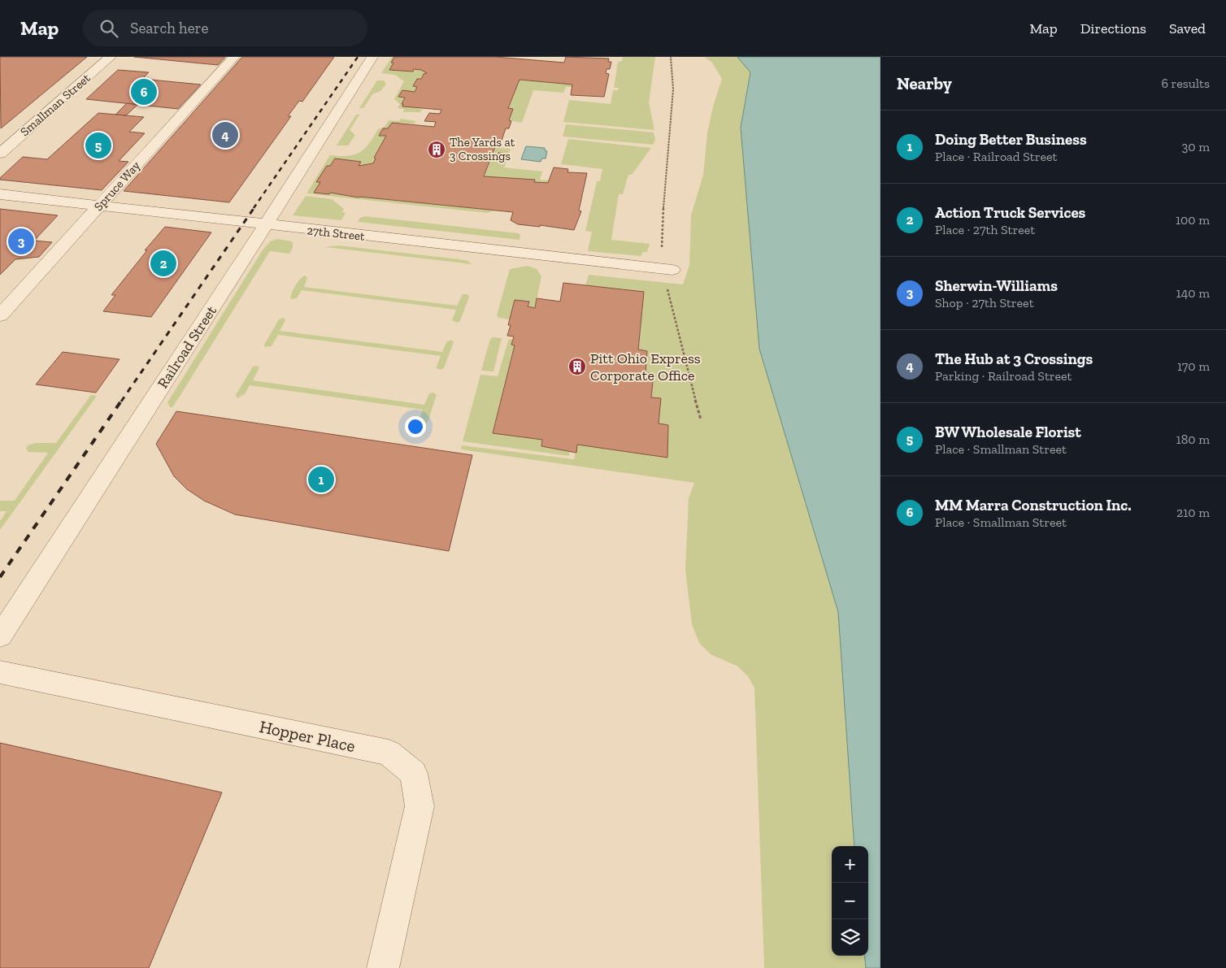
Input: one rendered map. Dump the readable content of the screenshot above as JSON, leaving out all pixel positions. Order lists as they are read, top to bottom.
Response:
{
  "streets": {
    "street": [
      "Smallman Street",
      "Spruce Way",
      "27th Street",
      "Railroad Street",
      "Hopper Place"
    ]
  },
  "crossings": [
    ["Spruce Way", "27th Street"],
    ["27th Street", "Railroad Street"]
  ],
  "places": {
    "building": ["The Yards at 3 Crossings", "Pitt Ohio Express Corporate Office"]
  },
  "page": {
    "header": "Map",
    "search": "Search here",
    "nav": ["Map", "Directions", "Saved"],
    "heading": ["Nearby", "6 results"],
    "pins": [
      "6",
      "4",
      "5",
      "3",
      "2",
      "1"
    ],
    "list": [
      {
        "mark": "1",
        "name": "Doing Better Business",
        "note": "Place · Railroad Street",
        "value": "30 m"
      },
      {
        "mark": "2",
        "name": "Action Truck Services",
        "note": "Place · 27th Street",
        "value": "100 m"
      },
      {
        "mark": "3",
        "name": "Sherwin-Williams",
        "note": "Shop · 27th Street",
        "value": "140 m"
      },
      {
        "mark": "4",
        "name": "The Hub at 3 Crossings",
        "note": "Parking · Railroad Street",
        "value": "170 m"
      },
      {
        "mark": "5",
        "name": "BW Wholesale Florist",
        "note": "Place · Smallman Street",
        "value": "180 m"
      },
      {
        "mark": "6",
        "name": "MM Marra Construction Inc.",
        "note": "Place · Smallman Street",
        "value": "210 m"
      }
    ],
    "map_buttons": ["+", "−"]
  }
}
